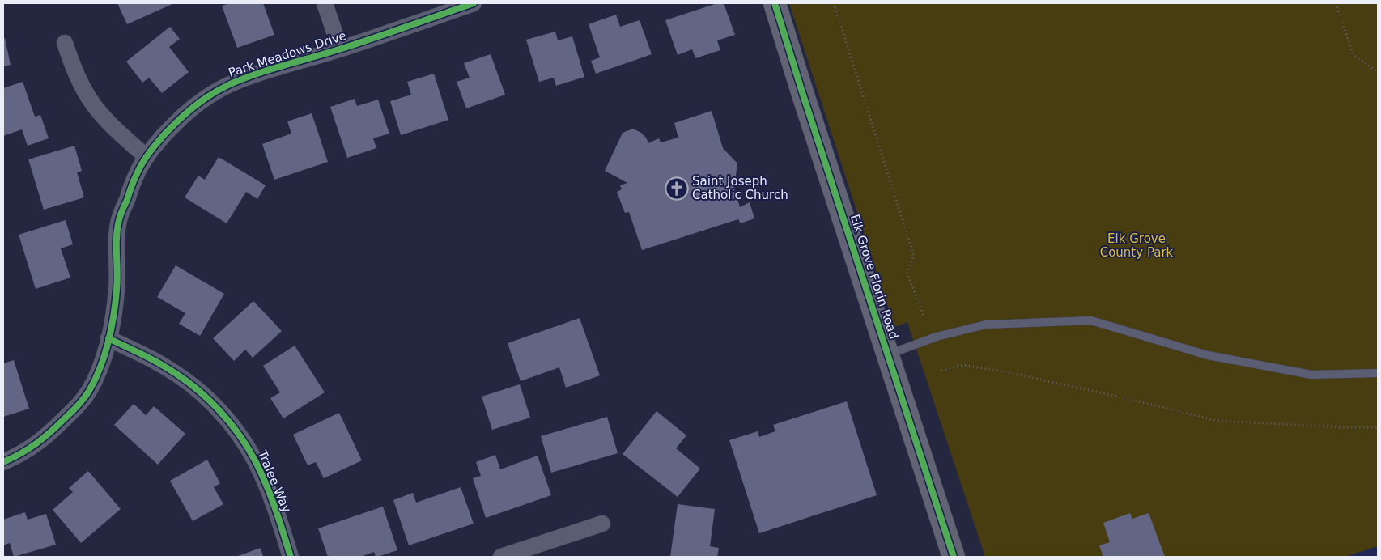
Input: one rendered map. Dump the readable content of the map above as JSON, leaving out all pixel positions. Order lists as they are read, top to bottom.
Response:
{
  "streets": {
    "main road": ["Elk Grove Florin Road"],
    "street": ["Park Meadows Drive", "Tralee Way"]
  },
  "crossings": [
    ["Park Meadows Drive", "Tralee Way"]
  ],
  "parks": ["Elk Grove County Park"],
  "places": {
    "church": ["Saint Joseph Catholic Church"]
  }
}
